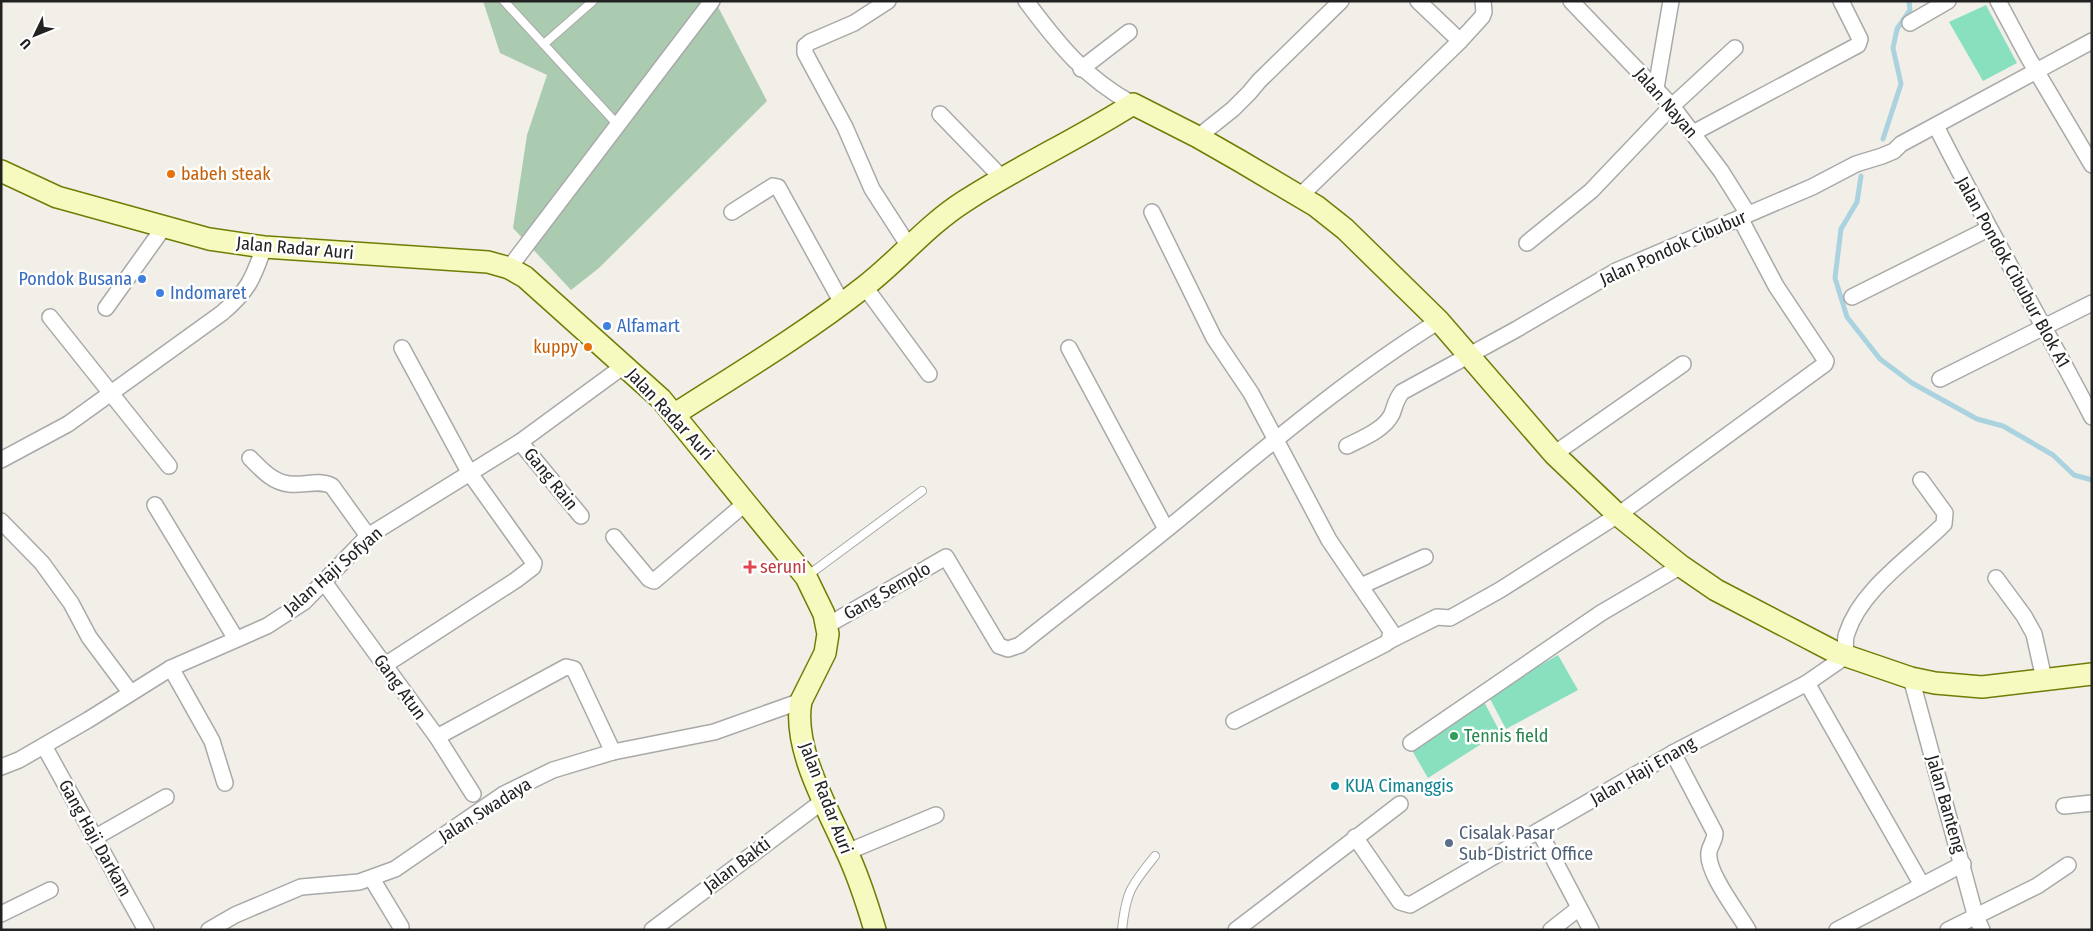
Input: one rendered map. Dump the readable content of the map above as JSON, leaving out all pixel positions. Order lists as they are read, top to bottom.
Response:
{
  "streets": {
    "street": [
      "Jalan Nayan",
      "Jalan Radar Auri",
      "Jalan Pondok Cibubur",
      "Jalan Pondok Cibubur Blok A1",
      "Gang Rain",
      "Jalan Haji Sofyan",
      "Gang Semplo",
      "Gang Atun",
      "Jalan Haji Enang",
      "Jalan Banteng",
      "Jalan Swadaya",
      "Gang Haji Darkam",
      "Jalan Bakti"
    ]
  },
  "crossings": [
    ["Jalan Nayan", "Jalan Pondok Cibubur"],
    ["Jalan Radar Auri", "Jalan Haji Sofyan"],
    ["Jalan Radar Auri", "Gang Semplo"],
    ["Jalan Radar Auri", "Jalan Swadaya"],
    ["Jalan Radar Auri", "Jalan Bakti"],
    ["Jalan Pondok Cibubur", "Jalan Pondok Cibubur Blok A1"],
    ["Gang Rain", "Jalan Haji Sofyan"],
    ["Jalan Haji Sofyan", "Gang Atun"],
    ["Jalan Haji Sofyan", "Gang Haji Darkam"]
  ],
  "places": {
    "other": [
      "babeh steak",
      "Pondok Busana",
      "Indomaret",
      "Alfamart",
      "kuppy",
      "Tennis field",
      "KUA Cimanggis",
      "Cisalak Pasar Sub-District Office"
    ],
    "health": ["seruni"]
  },
  "north": "bottom left"
}
